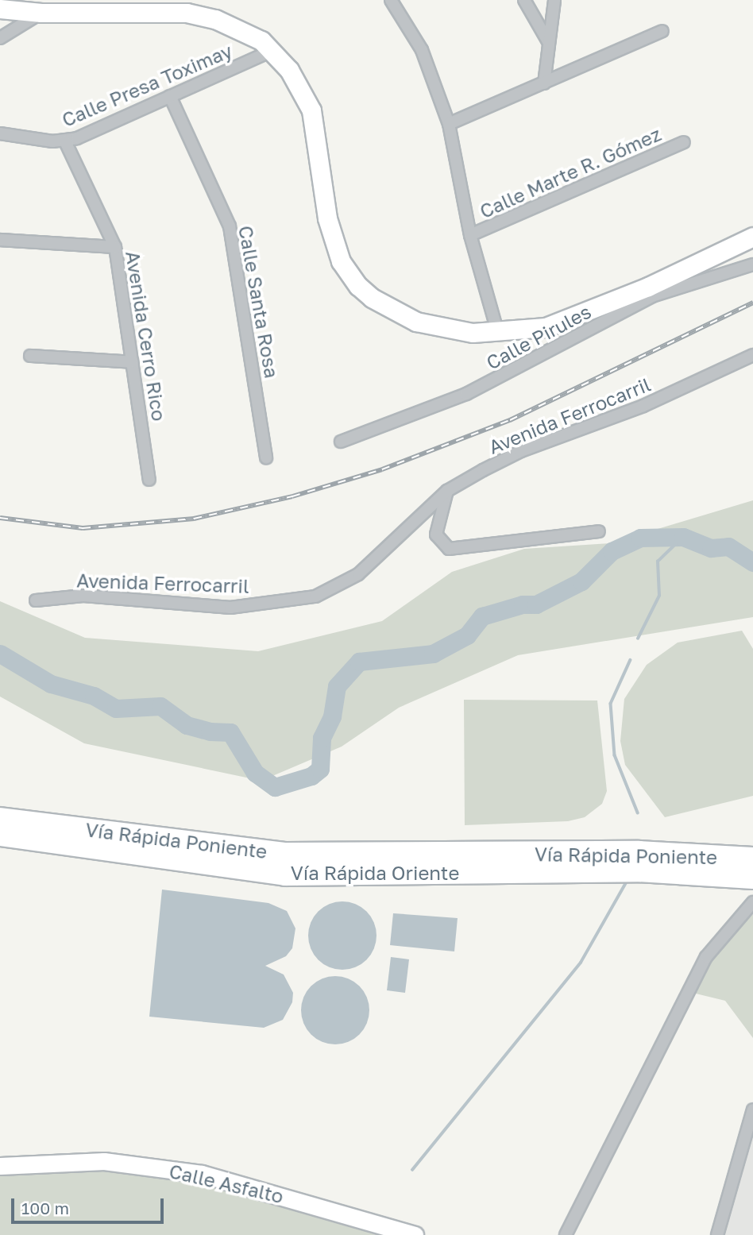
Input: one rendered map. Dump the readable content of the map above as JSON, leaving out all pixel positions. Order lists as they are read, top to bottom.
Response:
{
  "streets": {
    "highway": ["Vía Rápida Poniente", "Vía Rápida Oriente"],
    "street": [
      "Calle Presa Toximay",
      "Calle Marte R. Gómez",
      "Calle Santa Rosa",
      "Avenida Cerro Rico",
      "Calle Pirules",
      "Avenida Ferrocarril",
      "Calle Asfalto"
    ]
  },
  "crossings": [
    ["Calle Presa Toximay", "Calle Santa Rosa"],
    ["Calle Presa Toximay", "Avenida Cerro Rico"]
  ],
  "scale_bar": "100 m"
}
